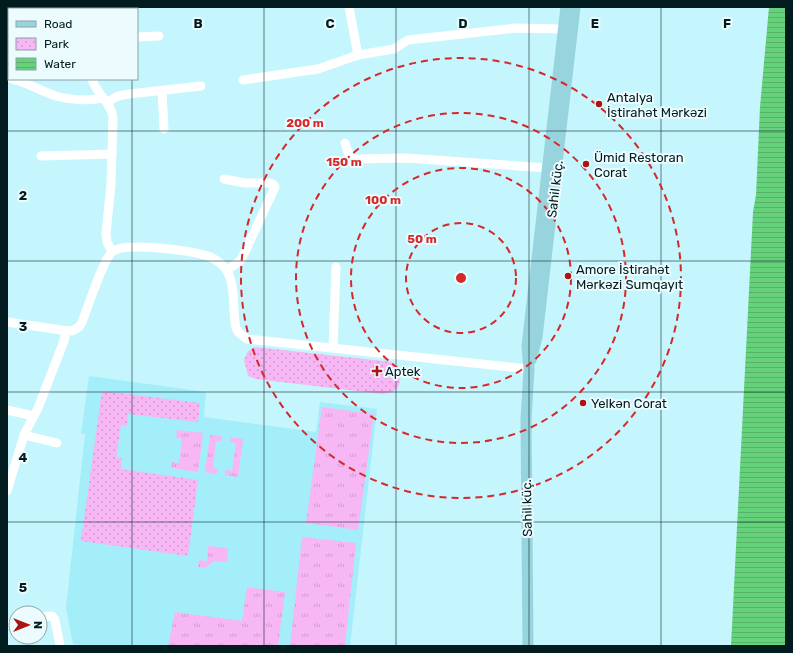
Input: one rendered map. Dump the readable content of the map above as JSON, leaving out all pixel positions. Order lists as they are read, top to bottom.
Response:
{
  "streets": {
    "main road": ["Sahil küç."]
  },
  "places": {
    "other": [
      "Antalya İstirahət Mərkəzi",
      "Ümid Restoran Corat",
      "Amore İstirahət Mərkəzi Sumqayıt",
      "Yelkən Corat"
    ],
    "health": ["Aptek"]
  },
  "legend": ["Road", "Park", "Water"],
  "north": "right",
  "grid": {
    "columns": [
      "B",
      "C",
      "D",
      "E",
      "F"
    ],
    "rows": [
      "2",
      "3",
      "4",
      "5"
    ]
  },
  "rings": [
    "200 m",
    "150 m",
    "100 m",
    "50 m"
  ]
}
